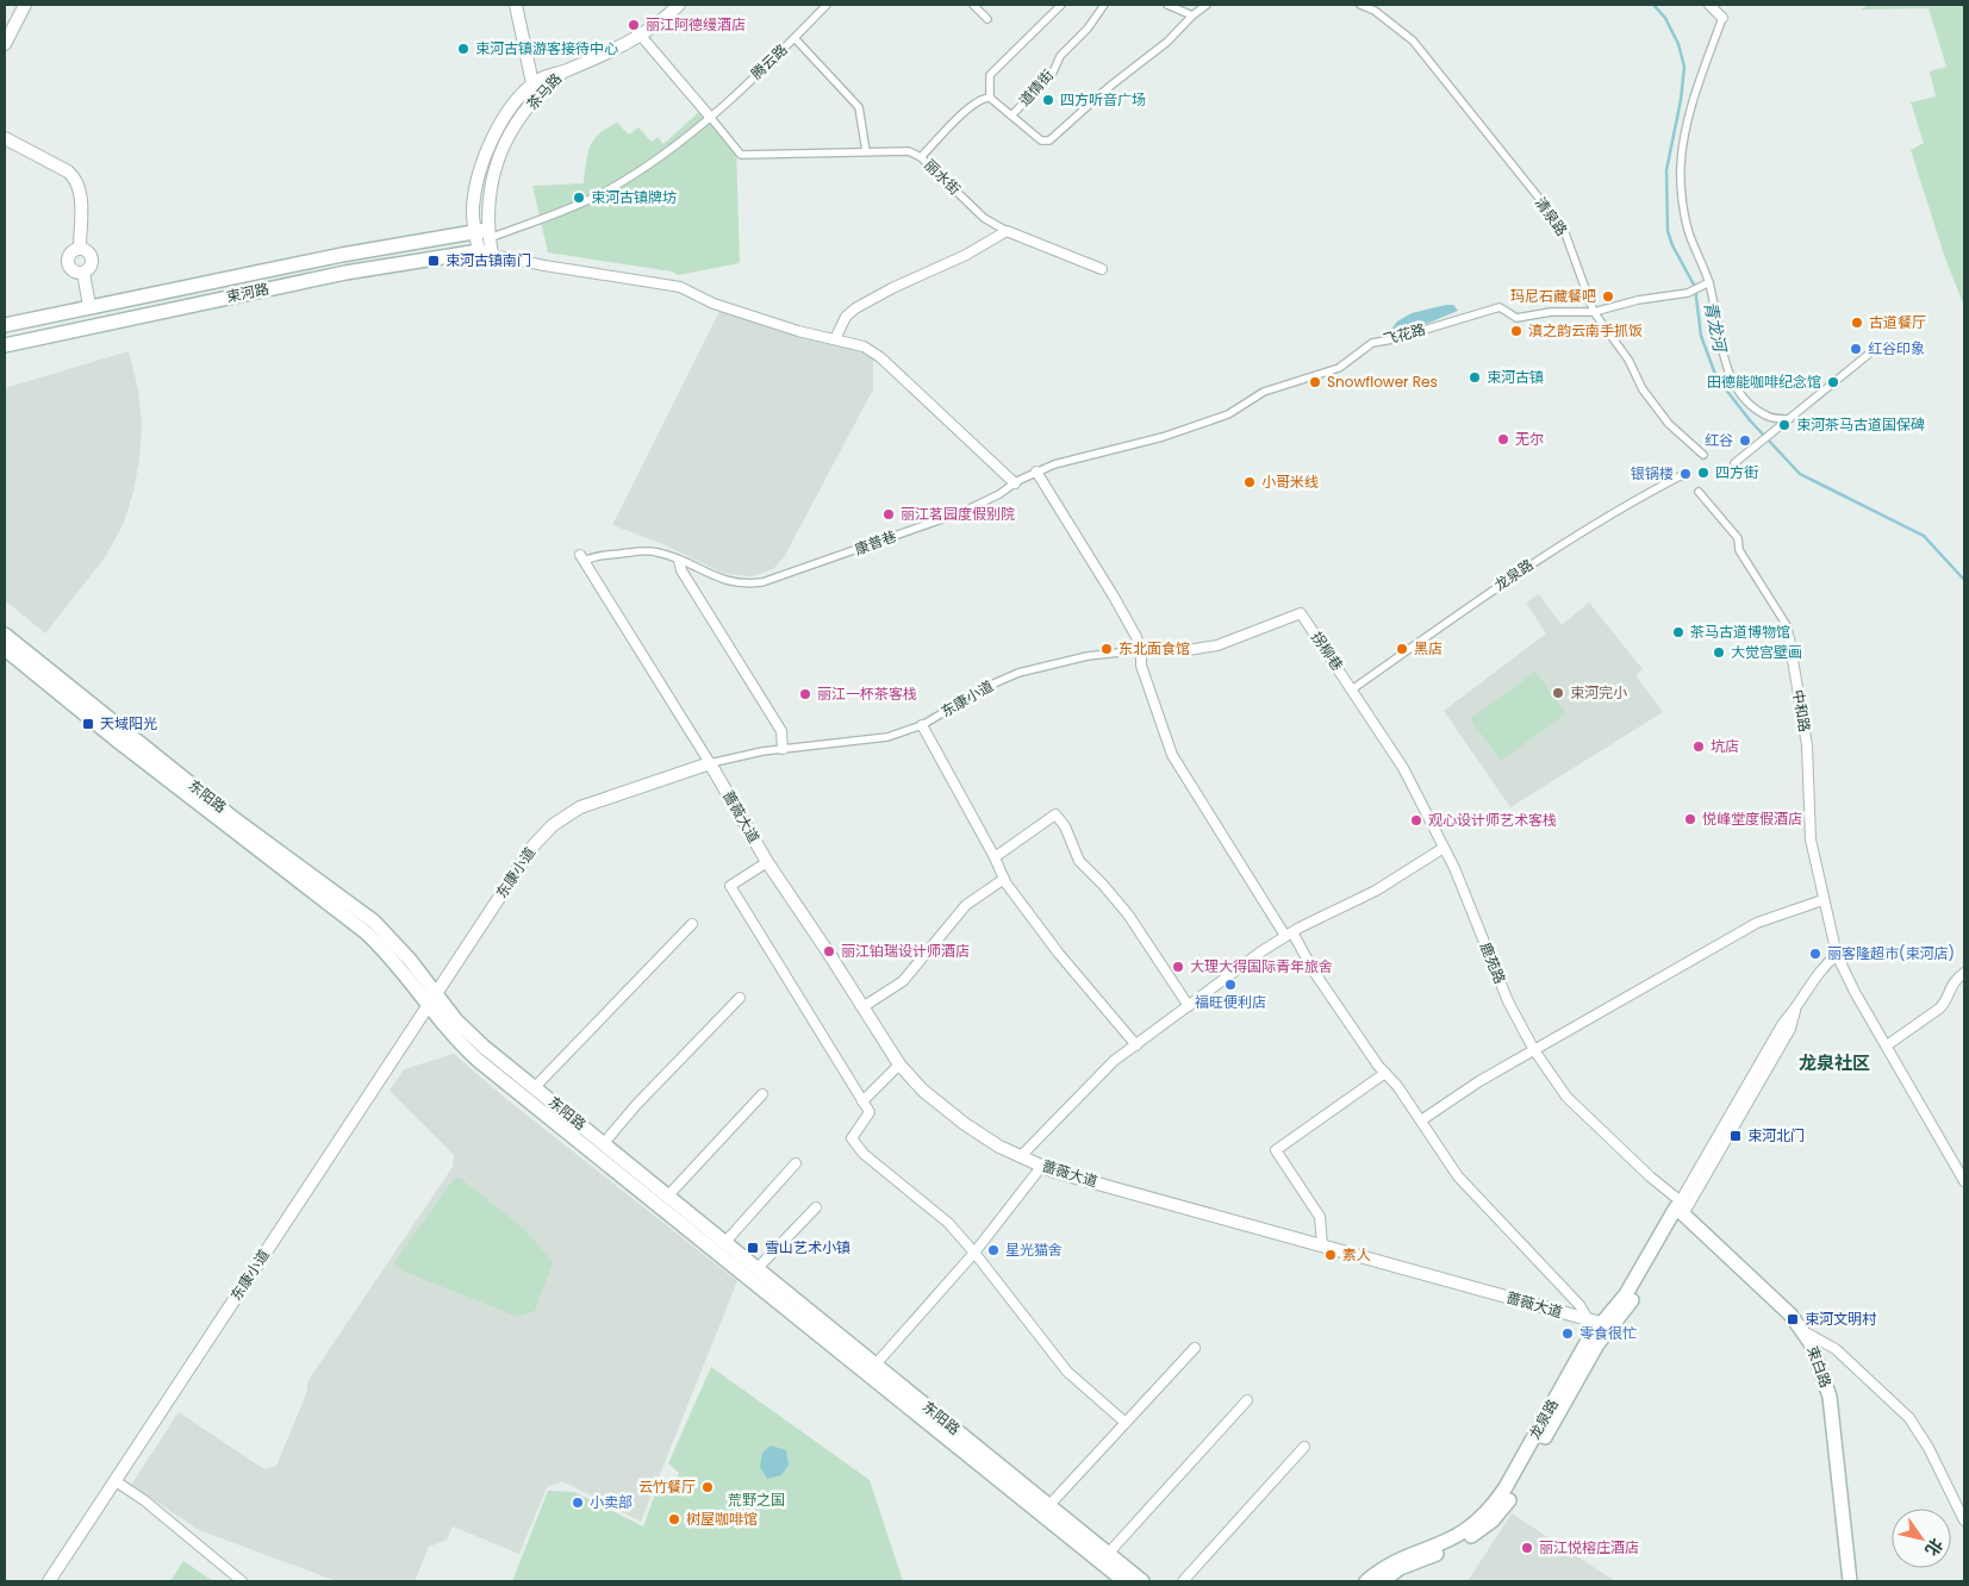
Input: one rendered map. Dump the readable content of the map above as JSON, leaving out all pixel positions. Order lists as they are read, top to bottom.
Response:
{
  "streets": {
    "main road": [
      "束河路",
      "龙泉路",
      "东阳路",
      "束白路"
    ],
    "street": [
      "腾云路",
      "道情街",
      "茶马路",
      "丽水街",
      "清泉路",
      "飞花路",
      "康普巷",
      "拐柳巷",
      "东康小道",
      "中和路",
      "蔷薇大道",
      "鹿苑路"
    ]
  },
  "crossings": [
    ["腾云路", "茶马路"],
    ["腾云路", "丽水街"],
    ["腾云路", "束河路"],
    ["茶马路", "束河路"],
    ["清泉路", "飞花路"],
    ["飞花路", "康普巷"],
    ["龙泉路", "拐柳巷"],
    ["龙泉路", "蔷薇大道"],
    ["龙泉路", "鹿苑路"],
    ["龙泉路", "束白路"],
    ["拐柳巷", "东康小道"],
    ["拐柳巷", "鹿苑路"],
    ["东康小道", "东阳路"],
    ["东康小道", "蔷薇大道"],
    ["鹿苑路", "束白路"]
  ],
  "districts": ["龙泉社区"],
  "water": ["青龙河"],
  "parks": ["荒野之国"],
  "places": {
    "other": [
      "丽江阿德缦酒店",
      "束河古镇游客接待中心",
      "四方听音广场",
      "束河古镇牌坊",
      "玛尼石藏餐吧",
      "古道餐厅",
      "滇之韵云南手抓饭",
      "红谷印象",
      "束河古镇",
      "Snowflower Res",
      "田德能咖啡纪念馆",
      "束河茶马古道国保碑",
      "无尔",
      "红谷",
      "四方街",
      "银锅楼",
      "小哥米线",
      "丽江茗园度假别院",
      "茶马古道博物馆",
      "东北面食馆",
      "黑店",
      "大觉宫壁画",
      "束河完小",
      "丽江一杯茶客栈",
      "坑店",
      "悦峰堂度假酒店",
      "观心设计师艺术客栈",
      "丽江铂瑞设计师酒店",
      "丽客隆超市(束河店)",
      "大理大得国际青年旅舍",
      "福旺便利店",
      "星光猫舍",
      "素人",
      "零食很忙",
      "云竹餐厅",
      "小卖部",
      "树屋咖啡馆",
      "丽江悦榕庄酒店"
    ],
    "transit": [
      "束河古镇南门",
      "天域阳光",
      "束河北门",
      "雪山艺术小镇",
      "束河文明村"
    ]
  },
  "north": "bottom right"
}
